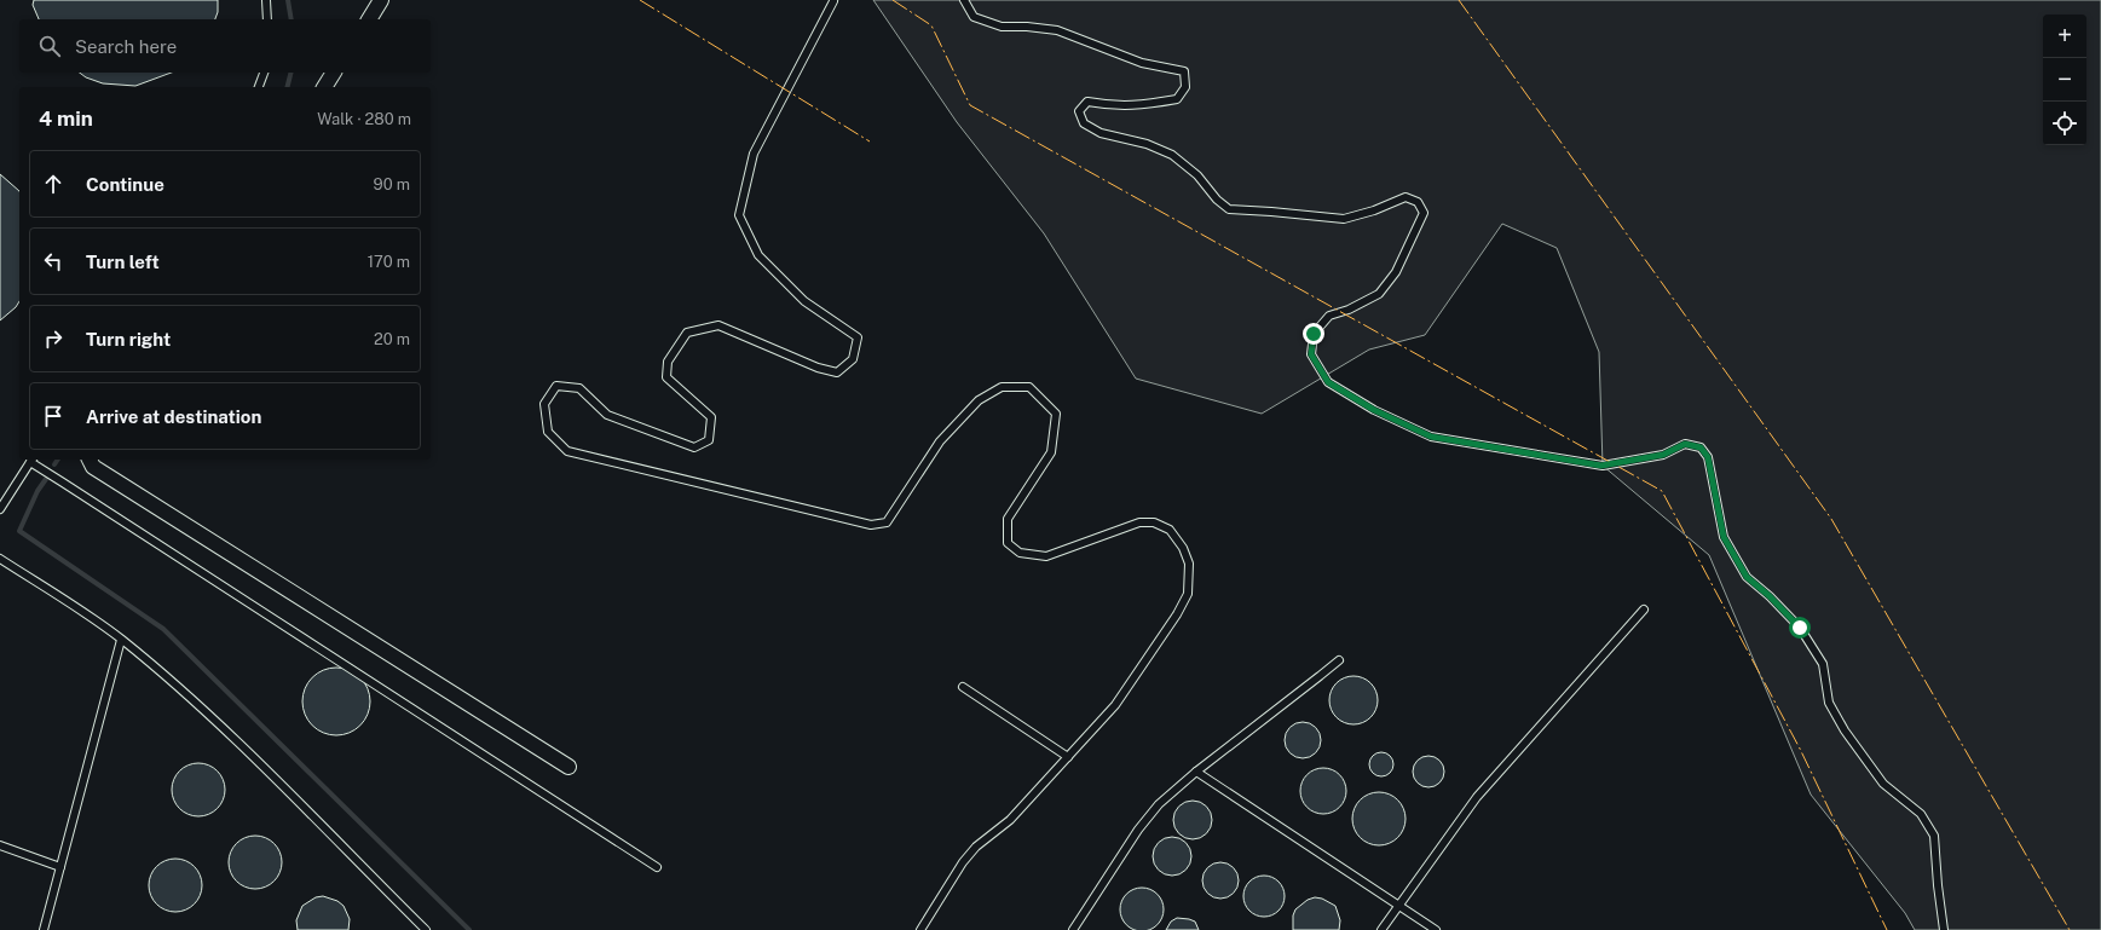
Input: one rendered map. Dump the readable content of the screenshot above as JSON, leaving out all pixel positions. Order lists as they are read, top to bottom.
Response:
{
  "page": {
    "map_buttons": ["+", "−"],
    "search": "Search here",
    "heading": ["4 min", "Walk · 280 m"],
    "list": [
      ["Continue", "90 m"],
      ["Turn left", "170 m"],
      ["Turn right", "20 m"],
      "Arrive at destination"
    ]
  }
}
